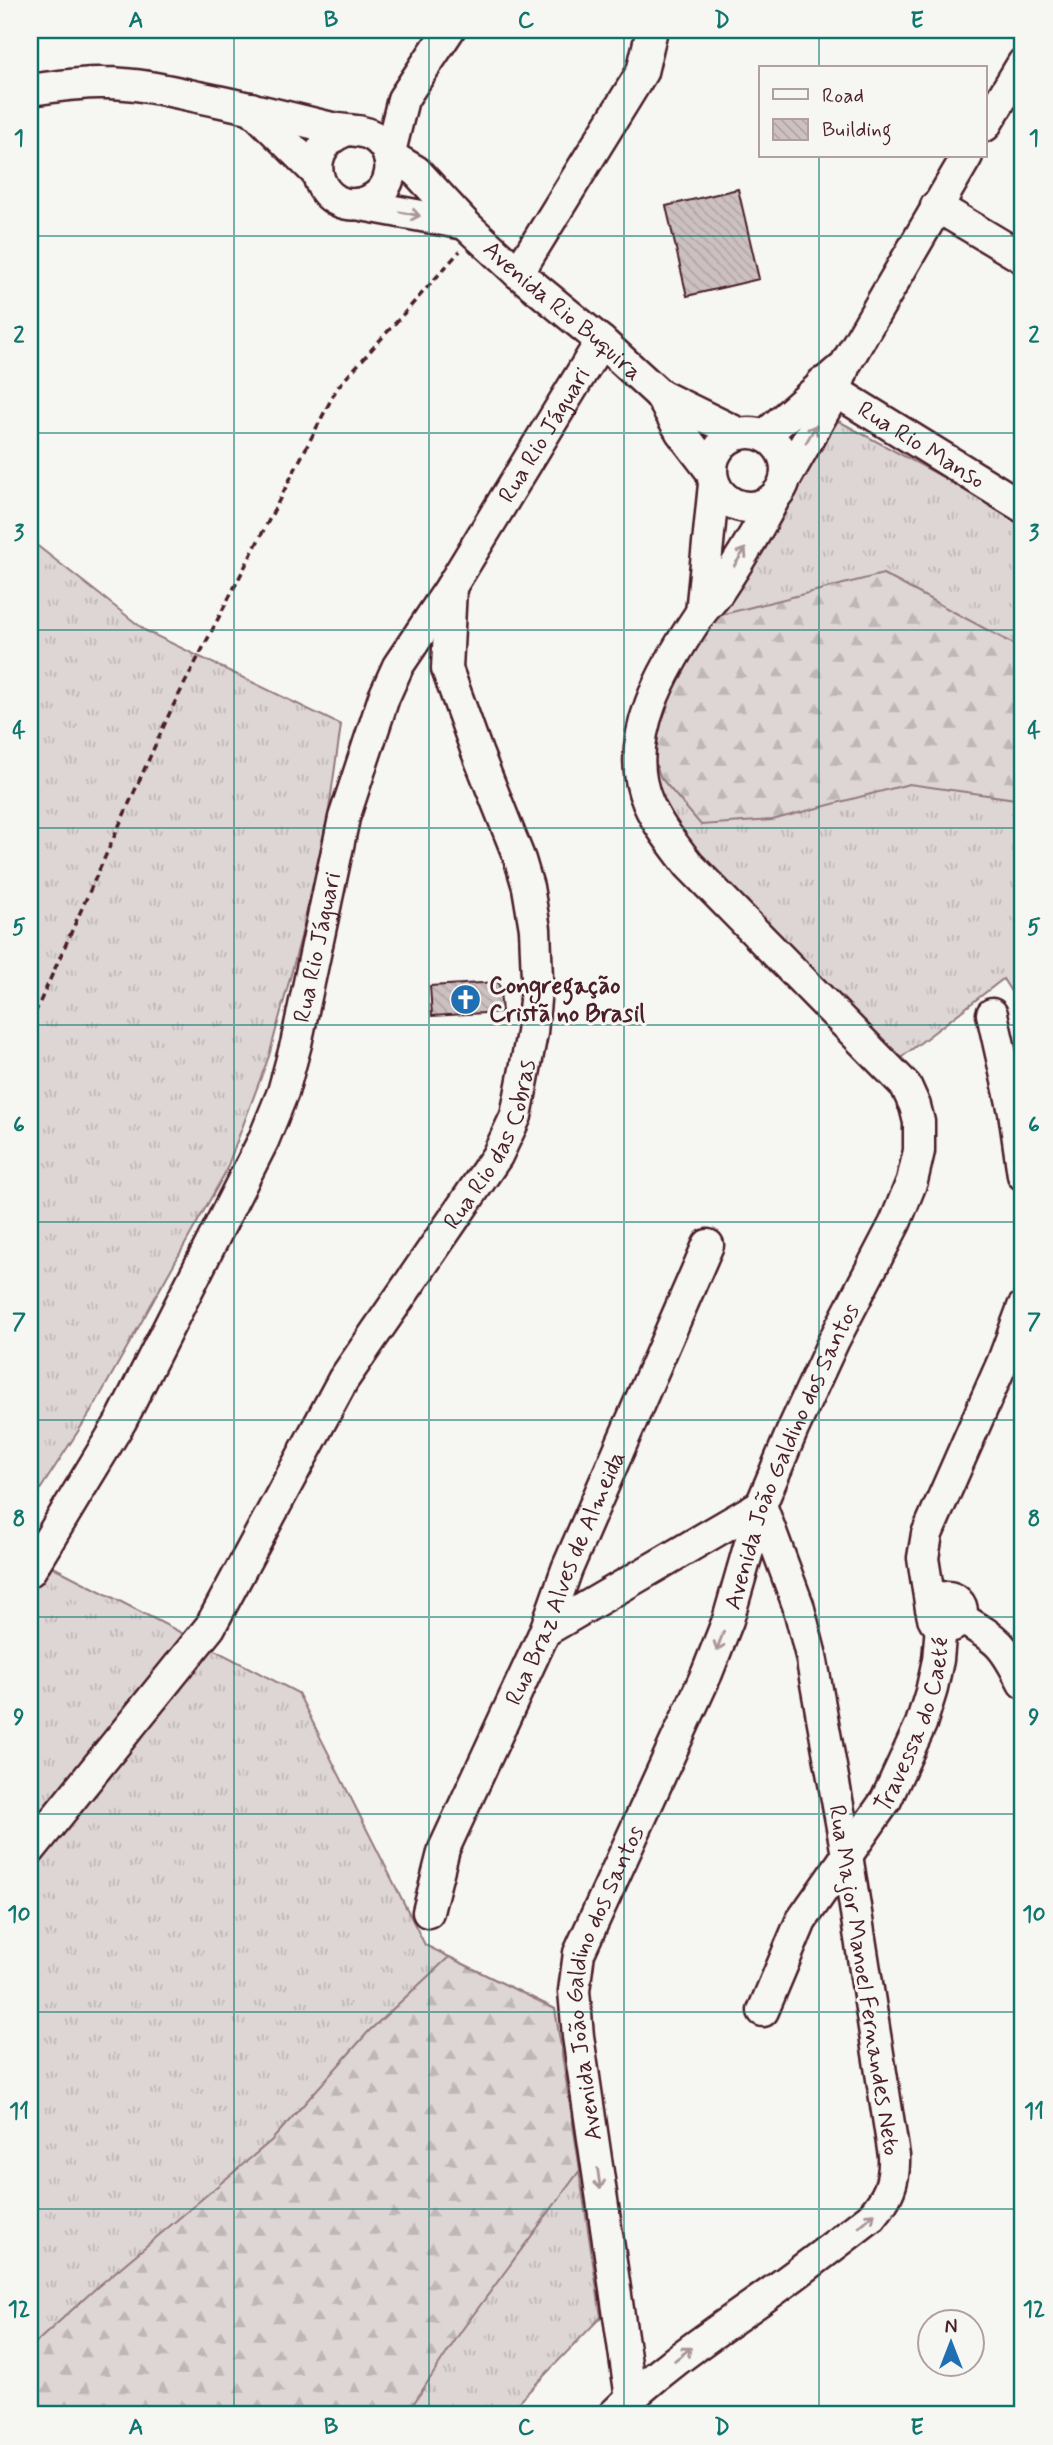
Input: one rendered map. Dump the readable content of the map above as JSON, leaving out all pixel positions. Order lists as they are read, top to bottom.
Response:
{
  "streets": {
    "street": [
      "Avenida Rio Buquira",
      "Rua Rio Jáguari",
      "Rua Rio Manso",
      "Rua Rio das Cobras",
      "Avenida João Galdino dos Santos",
      "Rua Braz Alves de Almeida",
      "Travessa do Caeté",
      "Rua Major Manoel Fernandes Neto"
    ]
  },
  "crossings": [
    ["Avenida Rio Buquira", "Rua Rio Jáguari"],
    ["Rua Rio Jáguari", "Rua Rio das Cobras"],
    ["Rua Rio Manso", "Avenida João Galdino dos Santos"],
    ["Avenida João Galdino dos Santos", "Rua Major Manoel Fernandes Neto"],
    ["Travessa do Caeté", "Rua Major Manoel Fernandes Neto"]
  ],
  "one_way": ["Rua Major Manoel Fernandes Neto"],
  "places": {
    "church": ["Congregação Cristã no Brasil"]
  },
  "legend": ["Road", "Building"],
  "north": "top",
  "grid": {
    "columns": [
      "A",
      "B",
      "C",
      "D",
      "E"
    ],
    "rows": [
      "1",
      "2",
      "3",
      "4",
      "5",
      "6",
      "7",
      "8",
      "9",
      "10",
      "11",
      "12"
    ]
  }
}
